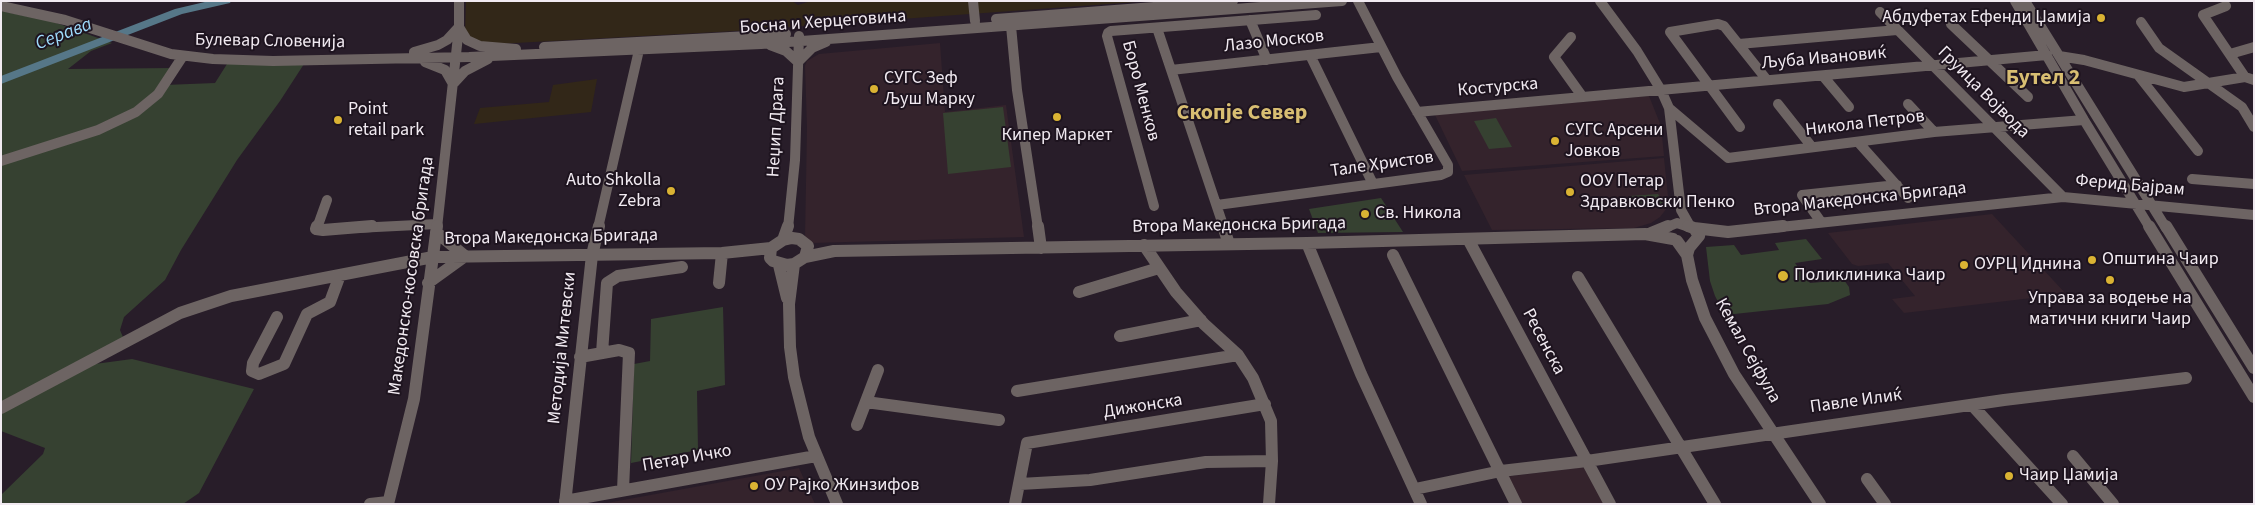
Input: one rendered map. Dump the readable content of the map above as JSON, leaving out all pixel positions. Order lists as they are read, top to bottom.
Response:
{
  "streets": {
    "street": [
      "Босна и Херцеговина",
      "Булевар Словенија",
      "Лазо Москов",
      "Љуба Ивановиќ",
      "Костурска",
      "Боро Менков",
      "Груица Војвода",
      "Никола Петров",
      "Неџип Драга",
      "Тале Христов",
      "Ферид Бајрам",
      "Втора Македонска Бригада",
      "Македонско-косовска бригада",
      "Ресенска",
      "Методија Митевски",
      "Кемал Сејфула",
      "Павле Илиќ",
      "Дижонска",
      "Петар Ичко"
    ]
  },
  "crossings": [
    ["Босна и Херцеговина", "Булевар Словенија"],
    ["Босна и Херцеговина", "Неџип Драга"],
    ["Босна и Херцеговина", "Македонско-косовска бригада"],
    ["Босна и Херцеговина", "Методија Митевски"],
    ["Булевар Словенија", "Македонско-косовска бригада"],
    ["Лазо Москов", "Боро Менков"],
    ["Лазо Москов", "Тале Христов"],
    ["Љуба Ивановиќ", "Костурска"],
    ["Љуба Ивановиќ", "Груица Војвода"],
    ["Костурска", "Тале Христов"],
    ["Боро Менков", "Тале Христов"],
    ["Боро Менков", "Втора Македонска Бригада"],
    ["Груица Војвода", "Никола Петров"],
    ["Груица Војвода", "Ферид Бајрам"],
    ["Ферид Бајрам", "Втора Македонска Бригада"],
    ["Втора Македонска Бригада", "Македонско-косовска бригада"],
    ["Втора Македонска Бригада", "Ресенска"],
    ["Втора Македонска Бригада", "Методија Митевски"],
    ["Ресенска", "Павле Илиќ"],
    ["Методија Митевски", "Петар Ичко"],
    ["Кемал Сејфула", "Павле Илиќ"]
  ],
  "districts": ["Бутел 2", "Скопје Север"],
  "water": ["Серава"],
  "places": [
    "Абдуфетах Ефенди Џамија",
    "СУГС Зеф Љуш Марку",
    "Кипер Маркет",
    "Point retail park",
    "СУГС Арсени Јовков",
    "Auto Shkolla Zebra",
    "ООУ Петар Здравковски Пенко",
    "Св. Никола",
    "Општина Чаир",
    "ОУРЦ Иднина",
    "Поликлиника Чаир",
    "Управа за водење на матични книги Чаир",
    "Чаир Џамија",
    "ОУ Рајко Жинзифов"
  ]
}
